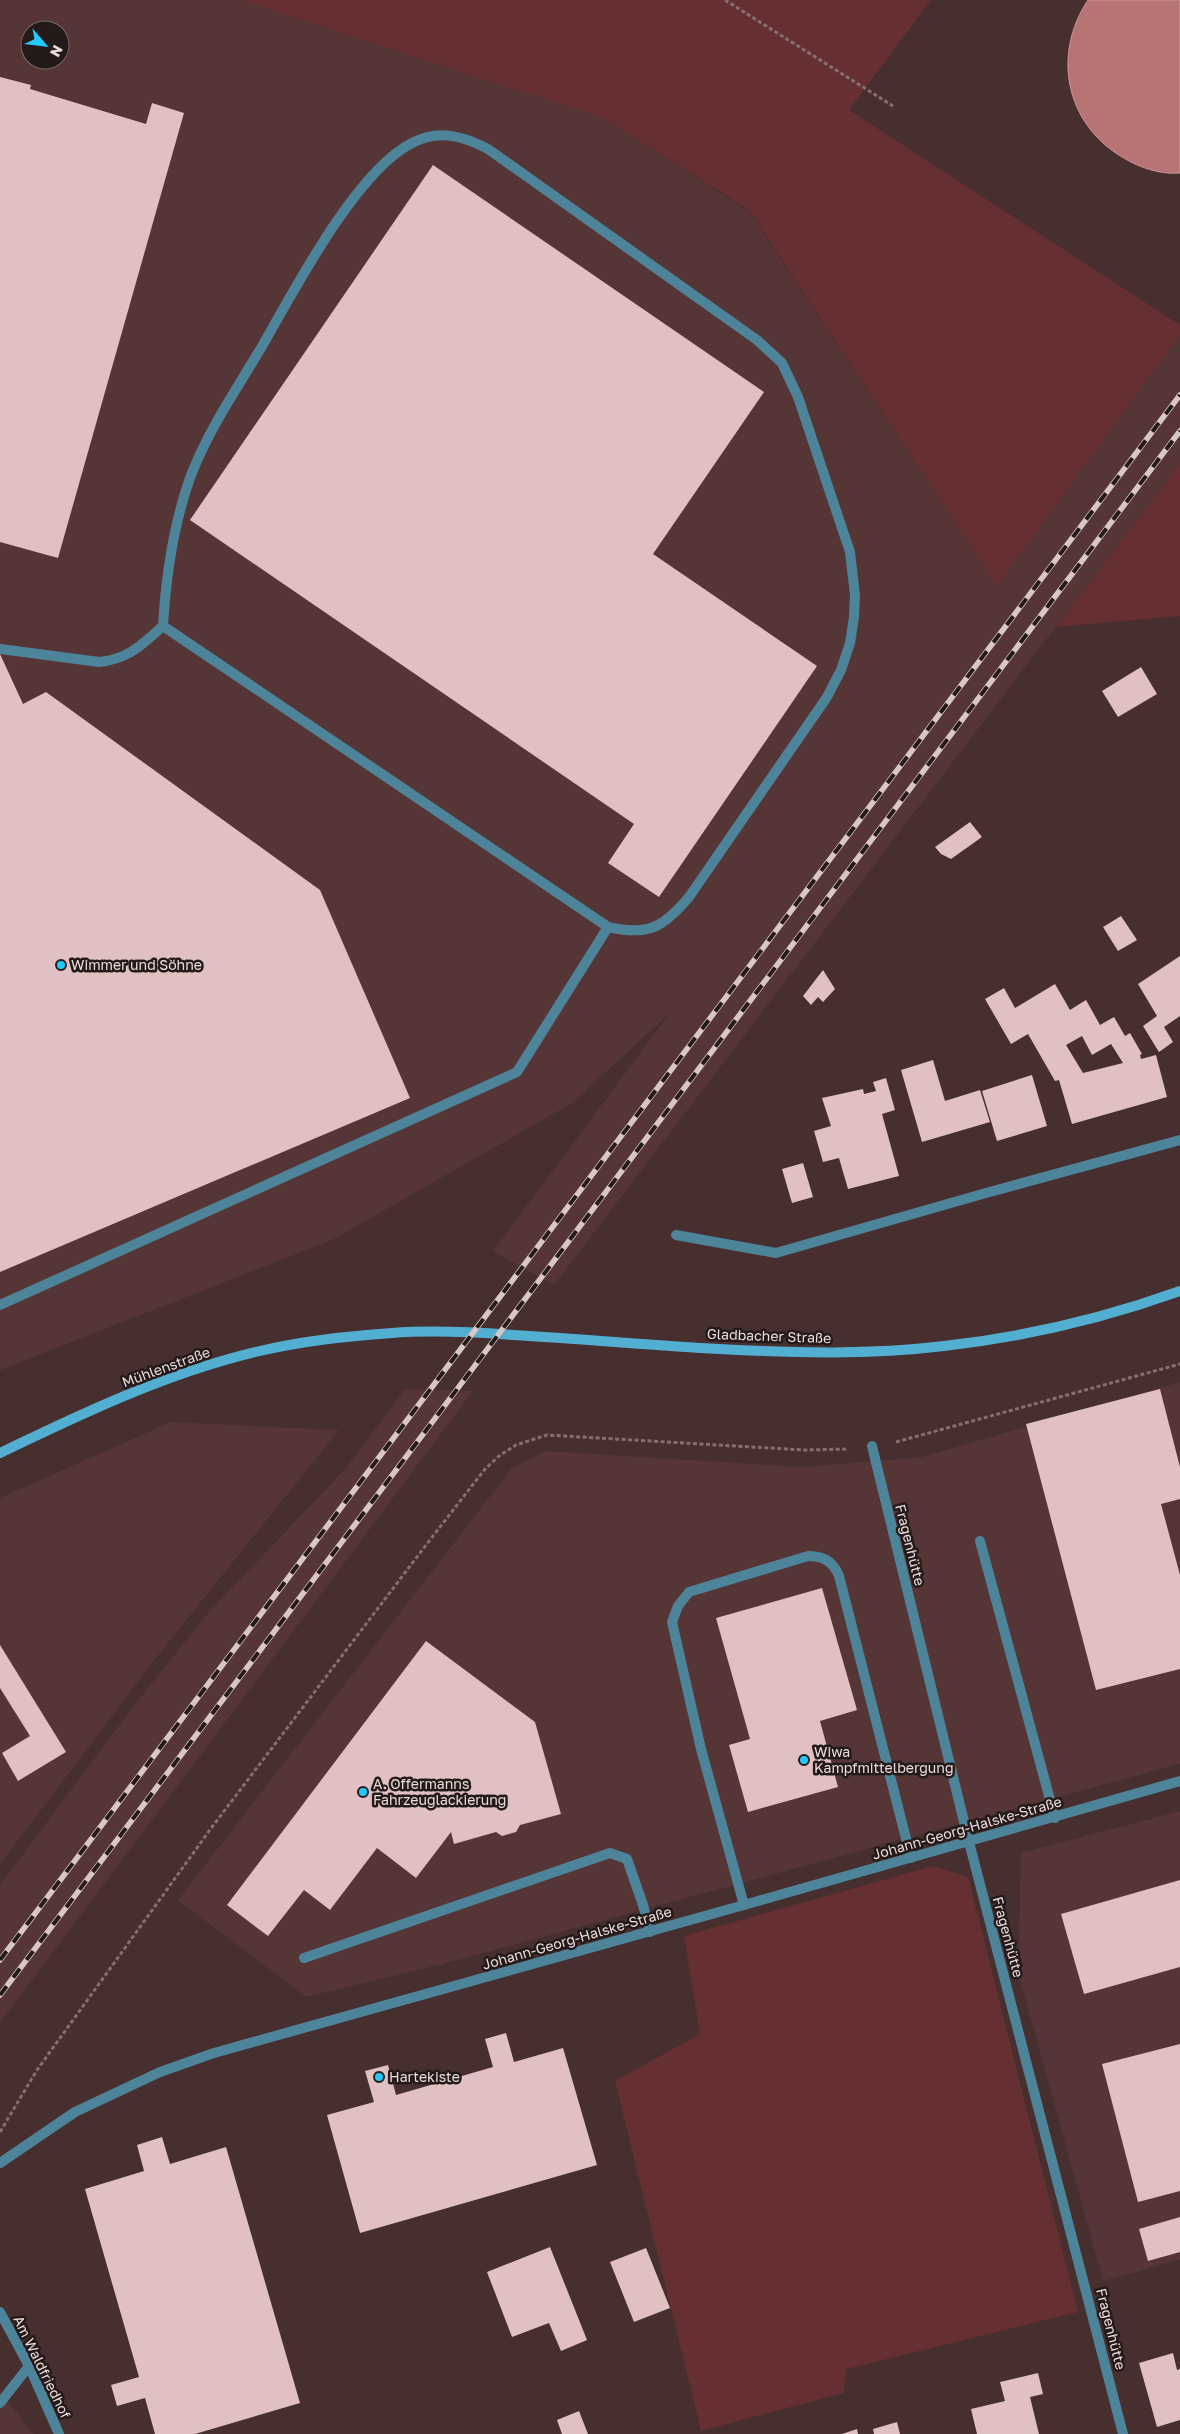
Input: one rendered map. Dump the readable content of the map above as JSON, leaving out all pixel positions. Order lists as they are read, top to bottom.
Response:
{
  "streets": {
    "street": [
      "Gladbacher Straße",
      "Mühlenstraße",
      "Fragenhütte",
      "Johann-Georg-Halske-Straße",
      "Am Waldfriedhof"
    ]
  },
  "crossings": [
    ["Gladbacher Straße", "Mühlenstraße"],
    ["Fragenhütte", "Johann-Georg-Halske-Straße"]
  ],
  "places": [
    "Wimmer und Söhne",
    "Wiwa Kampfmittelbergung",
    "A. Offermanns Fahrzeuglackierung",
    "Hartekiste"
  ],
  "north": "bottom right"
}
